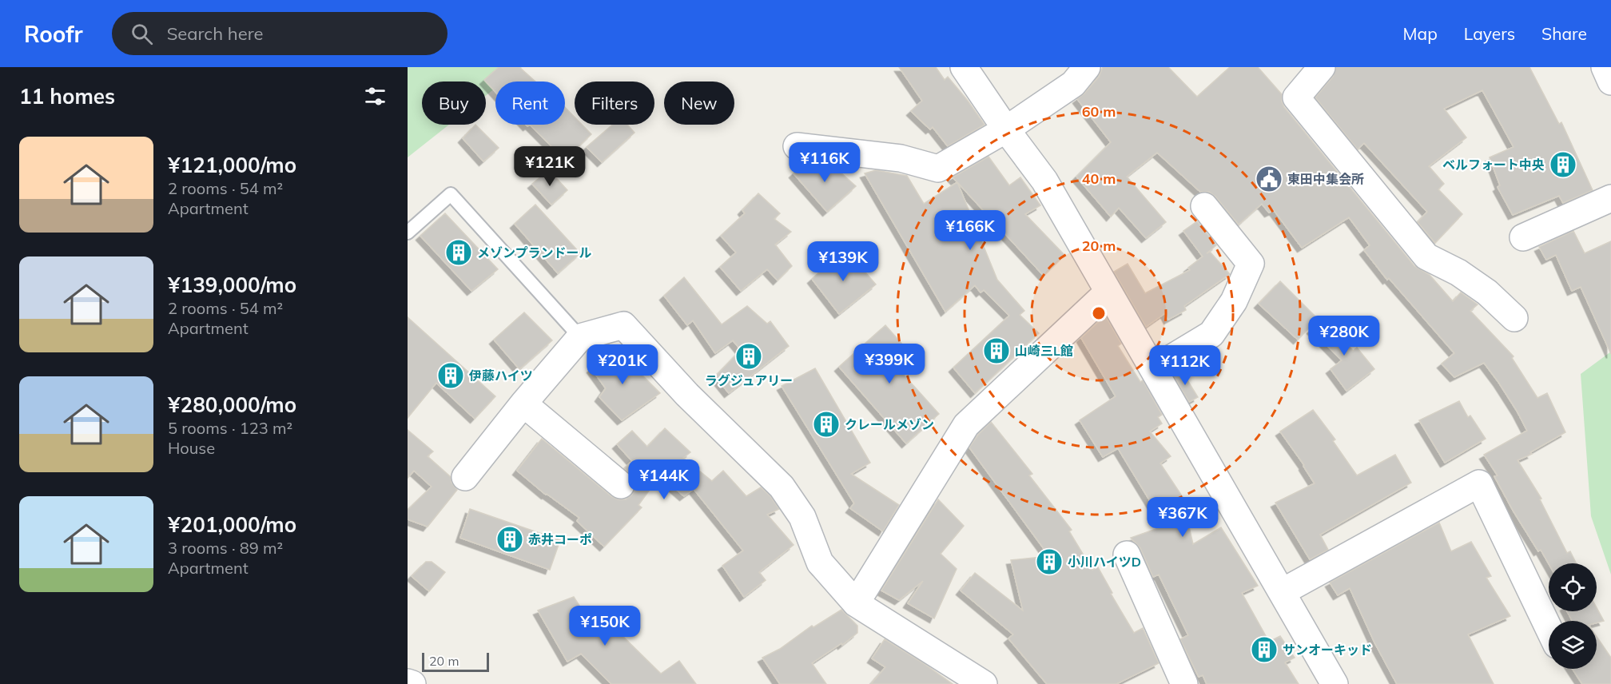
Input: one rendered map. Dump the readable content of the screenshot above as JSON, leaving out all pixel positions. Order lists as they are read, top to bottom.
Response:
{
  "places": {
    "building": [
      "ベルフォート中央",
      "メゾンプランドール",
      "山崎三L館",
      "ラグジュアリー",
      "伊藤ハイツ",
      "クレールメゾン",
      "赤井コーポ",
      "小川ハイツD",
      "サンオーキッド"
    ],
    "public building": ["東田中集会所"]
  },
  "scale_bar": "20 m",
  "page": {
    "header": "Roofr",
    "search": "Search here",
    "nav": ["Map", "Layers", "Share"],
    "heading": "11 homes",
    "chip": [
      "Buy",
      "Rent",
      "Filters",
      "New"
    ],
    "list": [
      {
        "name": "¥121,000/mo",
        "note": "2 rooms · 54 m² · Apartment"
      },
      {
        "name": "¥139,000/mo",
        "note": "2 rooms · 54 m² · Apartment"
      },
      {
        "name": "¥280,000/mo",
        "note": "5 rooms · 123 m² · House"
      },
      {
        "name": "¥201,000/mo",
        "note": "3 rooms · 89 m² · Apartment"
      }
    ],
    "price": [
      "¥116K",
      "¥121K",
      "¥166K",
      "¥139K",
      "¥280K",
      "¥399K",
      "¥201K",
      "¥112K",
      "¥144K",
      "¥367K",
      "¥150K"
    ],
    "scale": "20 m"
  },
  "rings": ["60 m", "40 m", "20 m"]
}
